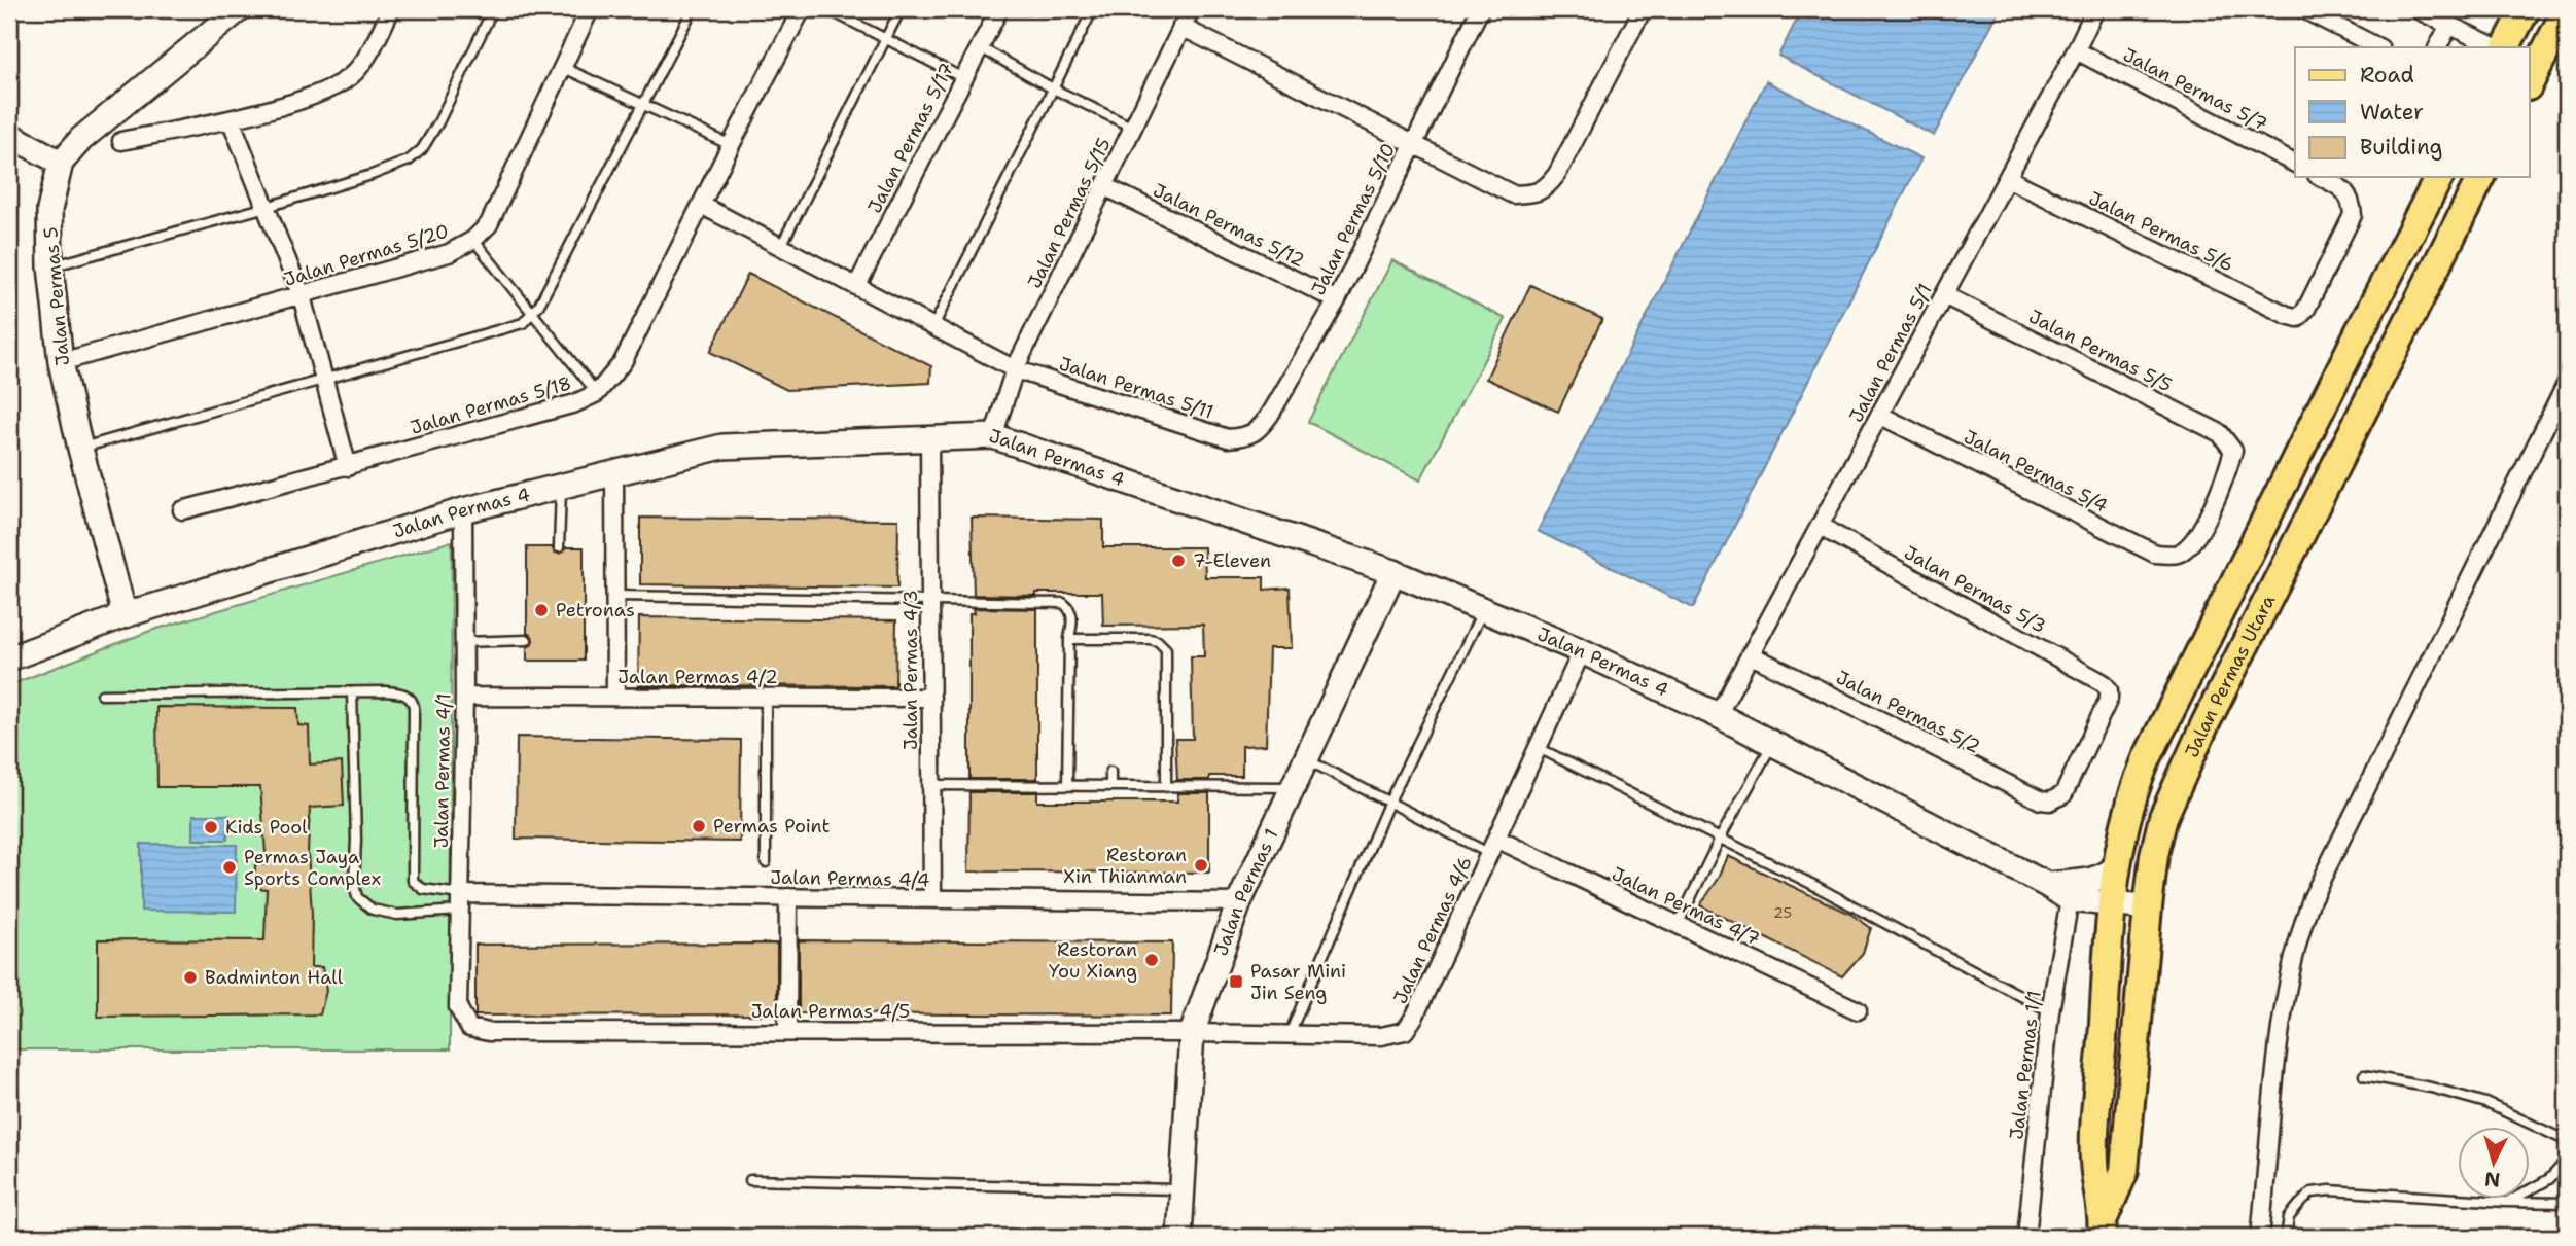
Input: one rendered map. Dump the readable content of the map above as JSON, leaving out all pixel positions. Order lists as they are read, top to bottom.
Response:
{
  "streets": {
    "main road": ["Jalan Permas Utara"],
    "street": [
      "Jalan Permas 5/7",
      "Jalan Permas 5/17",
      "Jalan Permas 5/15",
      "Jalan Permas 5/10",
      "Jalan Permas 5/12",
      "Jalan Permas 5/6",
      "Jalan Permas 5/20",
      "Jalan Permas 5",
      "Jalan Permas 5/5",
      "Jalan Permas 5/1",
      "Jalan Permas 5/11",
      "Jalan Permas 5/18",
      "Jalan Permas 4",
      "Jalan Permas 5/4",
      "Jalan Permas 5/3",
      "Jalan Permas 4/3",
      "Jalan Permas 4/2",
      "Jalan Permas 5/2",
      "Jalan Permas 4/1",
      "Jalan Permas 4/4",
      "Jalan Permas 1",
      "Jalan Permas 4/7",
      "Jalan Permas 4/6",
      "Jalan Permas 4/5",
      "Jalan Permas 1/1"
    ]
  },
  "crossings": [
    ["Jalan Permas 5/7", "Jalan Permas 5/1"],
    ["Jalan Permas 5/17", "Jalan Permas 5/11"],
    ["Jalan Permas 5/15", "Jalan Permas 5/12"],
    ["Jalan Permas 5/15", "Jalan Permas 5/11"],
    ["Jalan Permas 5/15", "Jalan Permas 4"],
    ["Jalan Permas 5/10", "Jalan Permas 5/12"],
    ["Jalan Permas 5/10", "Jalan Permas 5/11"],
    ["Jalan Permas 5/6", "Jalan Permas 5/1"],
    ["Jalan Permas 5/20", "Jalan Permas 5"],
    ["Jalan Permas 5", "Jalan Permas 4"],
    ["Jalan Permas 5/5", "Jalan Permas 5/1"],
    ["Jalan Permas 5/5", "Jalan Permas 5/4"],
    ["Jalan Permas 5/1", "Jalan Permas 4"],
    ["Jalan Permas 5/1", "Jalan Permas 5/4"],
    ["Jalan Permas 5/1", "Jalan Permas 5/3"],
    ["Jalan Permas 5/1", "Jalan Permas 5/2"],
    ["Jalan Permas 5/11", "Jalan Permas 5/18"],
    ["Jalan Permas 4", "Jalan Permas 4/3"],
    ["Jalan Permas 4", "Jalan Permas Utara"],
    ["Jalan Permas 4", "Jalan Permas 4/1"],
    ["Jalan Permas 4", "Jalan Permas 1"],
    ["Jalan Permas 4", "Jalan Permas 4/6"],
    ["Jalan Permas 4", "Jalan Permas 1/1"],
    ["Jalan Permas 5/3", "Jalan Permas 5/2"],
    ["Jalan Permas 4/3", "Jalan Permas 4/2"],
    ["Jalan Permas 4/3", "Jalan Permas 4/4"],
    ["Jalan Permas 4/2", "Jalan Permas 4/1"],
    ["Jalan Permas 4/1", "Jalan Permas 4/4"],
    ["Jalan Permas 4/1", "Jalan Permas 4/5"],
    ["Jalan Permas 4/4", "Jalan Permas 1"],
    ["Jalan Permas 1", "Jalan Permas 4/6"],
    ["Jalan Permas 1", "Jalan Permas 4/5"],
    ["Jalan Permas 4/7", "Jalan Permas 4/6"],
    ["Jalan Permas 4/6", "Jalan Permas 4/5"]
  ],
  "places": {
    "other": [
      "7-Eleven",
      "Petronas",
      "Permas Point",
      "Kids Pool",
      "Restoran Xin Thianman",
      "Permas Jaya Sports Complex",
      "Restoran You Xiang",
      "Badminton Hall"
    ],
    "transit": ["Pasar Mini Jin Seng"]
  },
  "house_numbers": ["25"],
  "legend": ["Road", "Water", "Building"],
  "north": "bottom"
}
